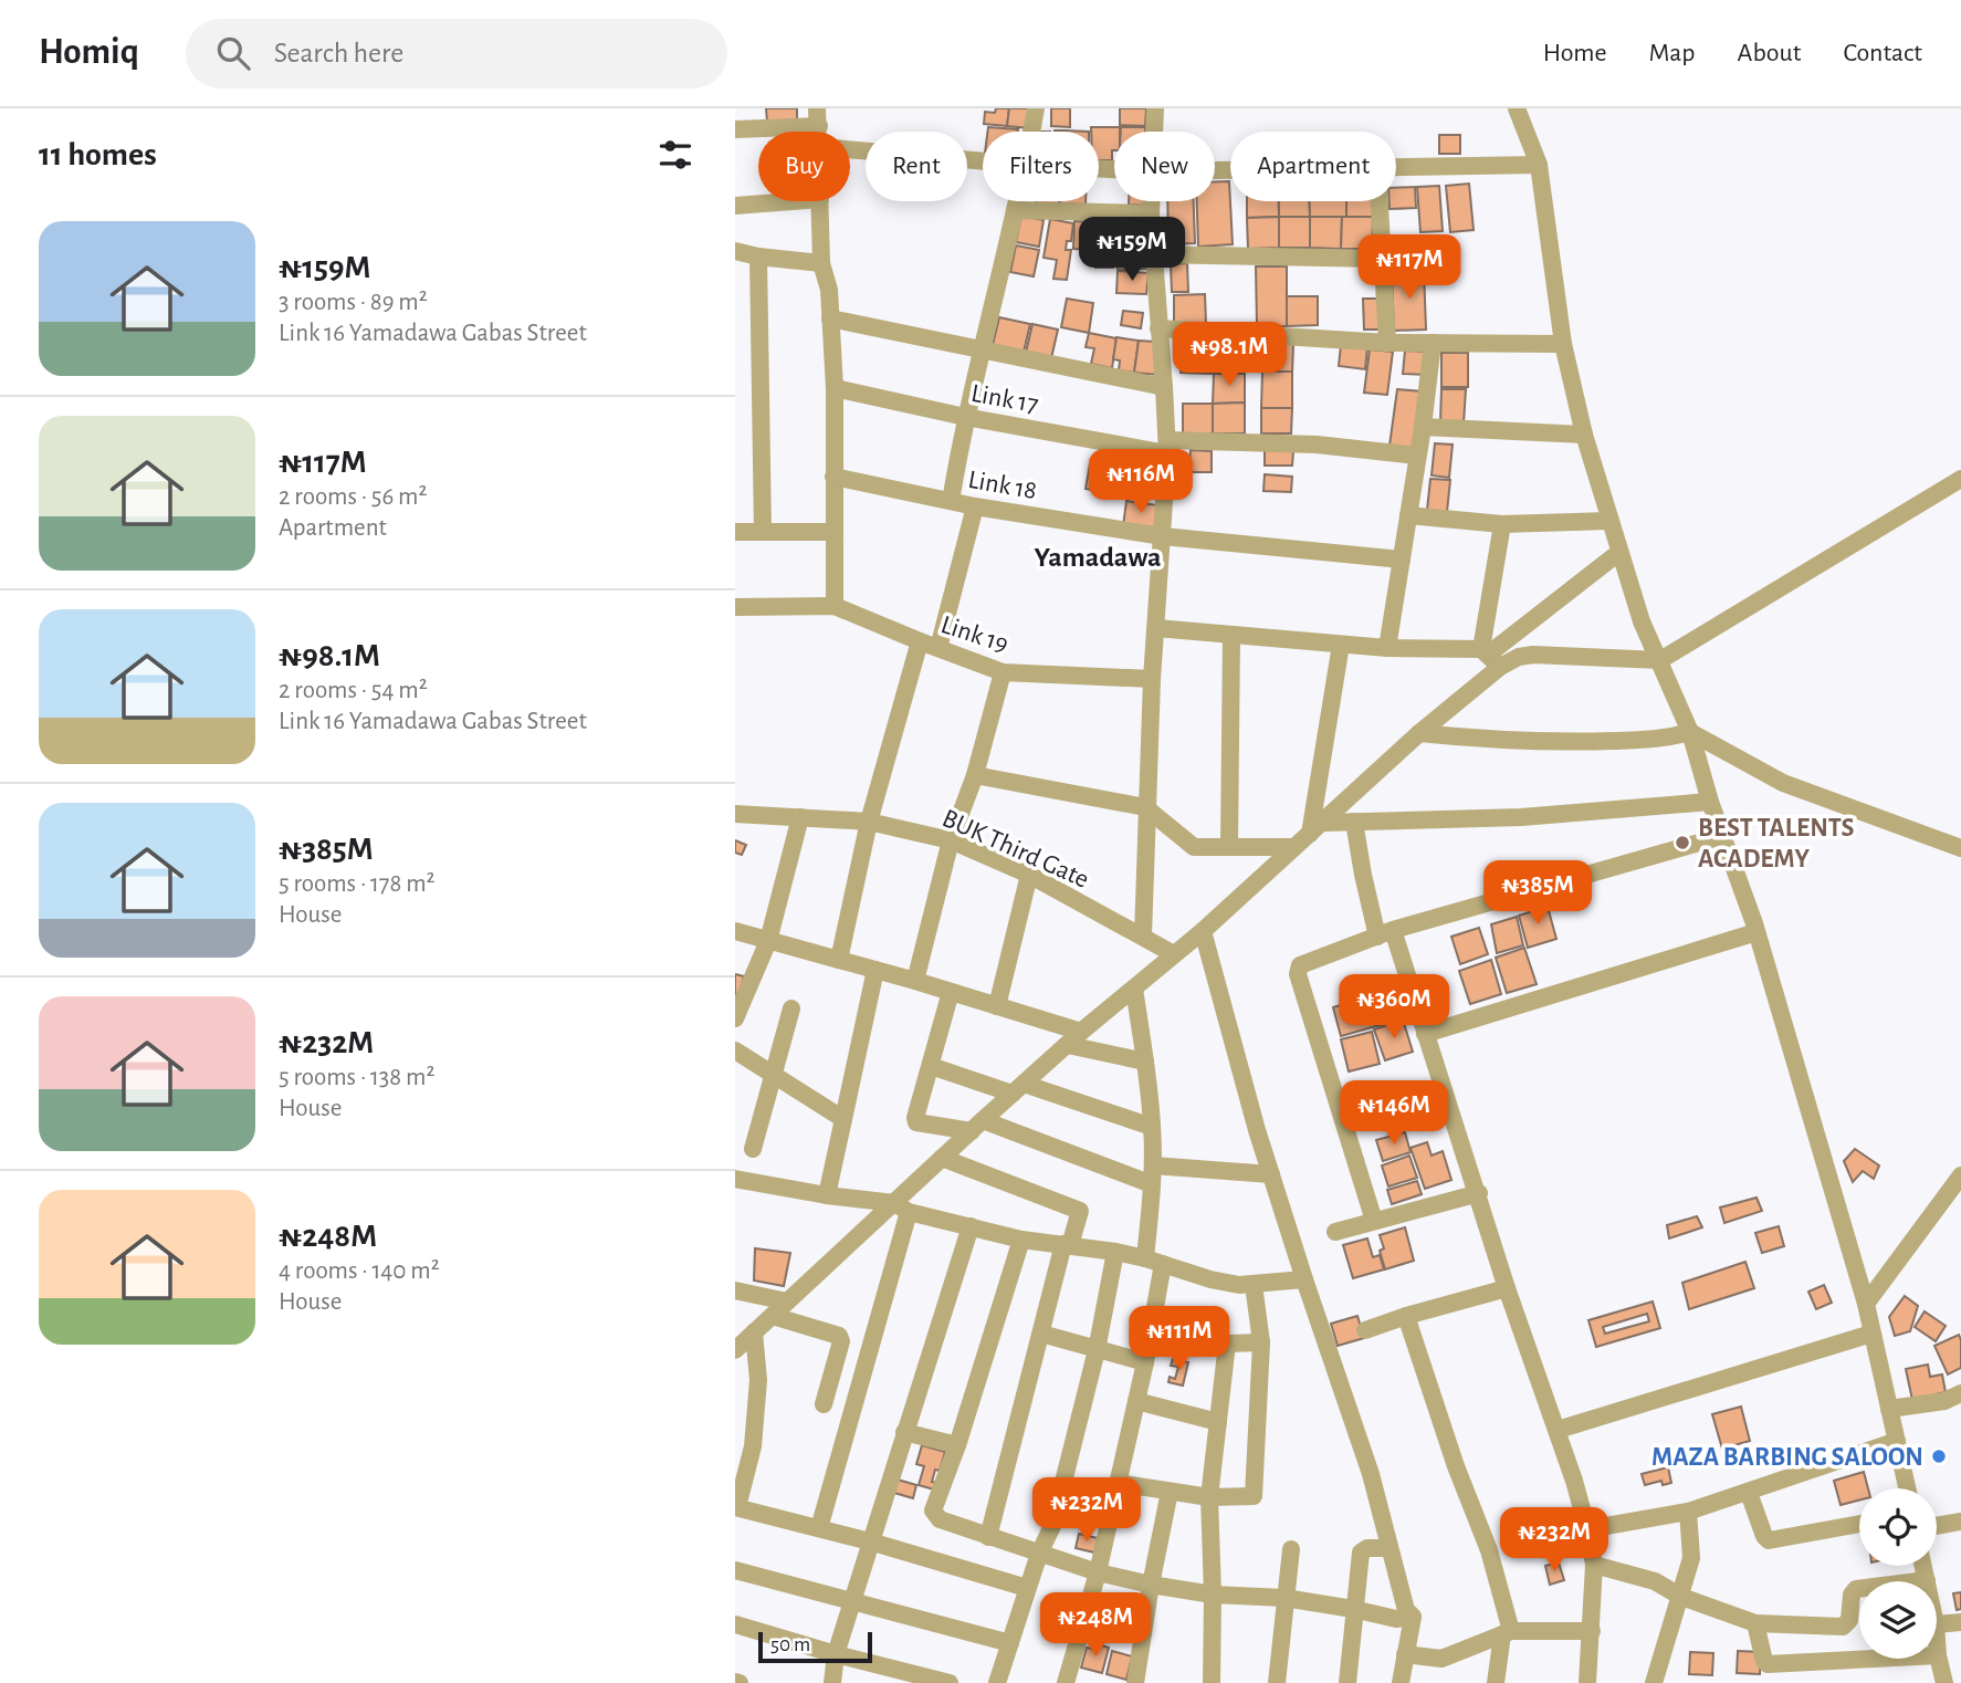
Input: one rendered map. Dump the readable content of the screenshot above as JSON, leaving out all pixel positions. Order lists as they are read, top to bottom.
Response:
{
  "streets": {
    "street": [
      "Link 17",
      "Link 18",
      "Link 19",
      "BUK Third Gate"
    ]
  },
  "districts": ["Yamadawa"],
  "places": ["BEST TALENTS ACADEMY", "MAZA BARBING SALOON"],
  "scale_bar": "50 m",
  "page": {
    "header": "Homiq",
    "search": "Search here",
    "nav": [
      "Home",
      "Map",
      "About",
      "Contact"
    ],
    "heading": "11 homes",
    "chip": [
      "Buy",
      "Rent",
      "Filters",
      "New",
      "Apartment"
    ],
    "list": [
      {
        "name": "₦159M",
        "note": "3 rooms · 89 m² · Link 16 Yamadawa Gabas Street"
      },
      {
        "name": "₦117M",
        "note": "2 rooms · 56 m² · Apartment"
      },
      {
        "name": "₦98.1M",
        "note": "2 rooms · 54 m² · Link 16 Yamadawa Gabas Street"
      },
      {
        "name": "₦385M",
        "note": "5 rooms · 178 m² · House"
      },
      {
        "name": "₦232M",
        "note": "5 rooms · 138 m² · House"
      },
      {
        "name": "₦248M",
        "note": "4 rooms · 140 m² · House"
      }
    ],
    "price": [
      "₦159M",
      "₦117M",
      "₦98.1M",
      "₦116M",
      "₦385M",
      "₦360M",
      "₦146M",
      "₦111M",
      "₦232M",
      "₦232M",
      "₦248M"
    ],
    "scale": "50 m"
  }
}
